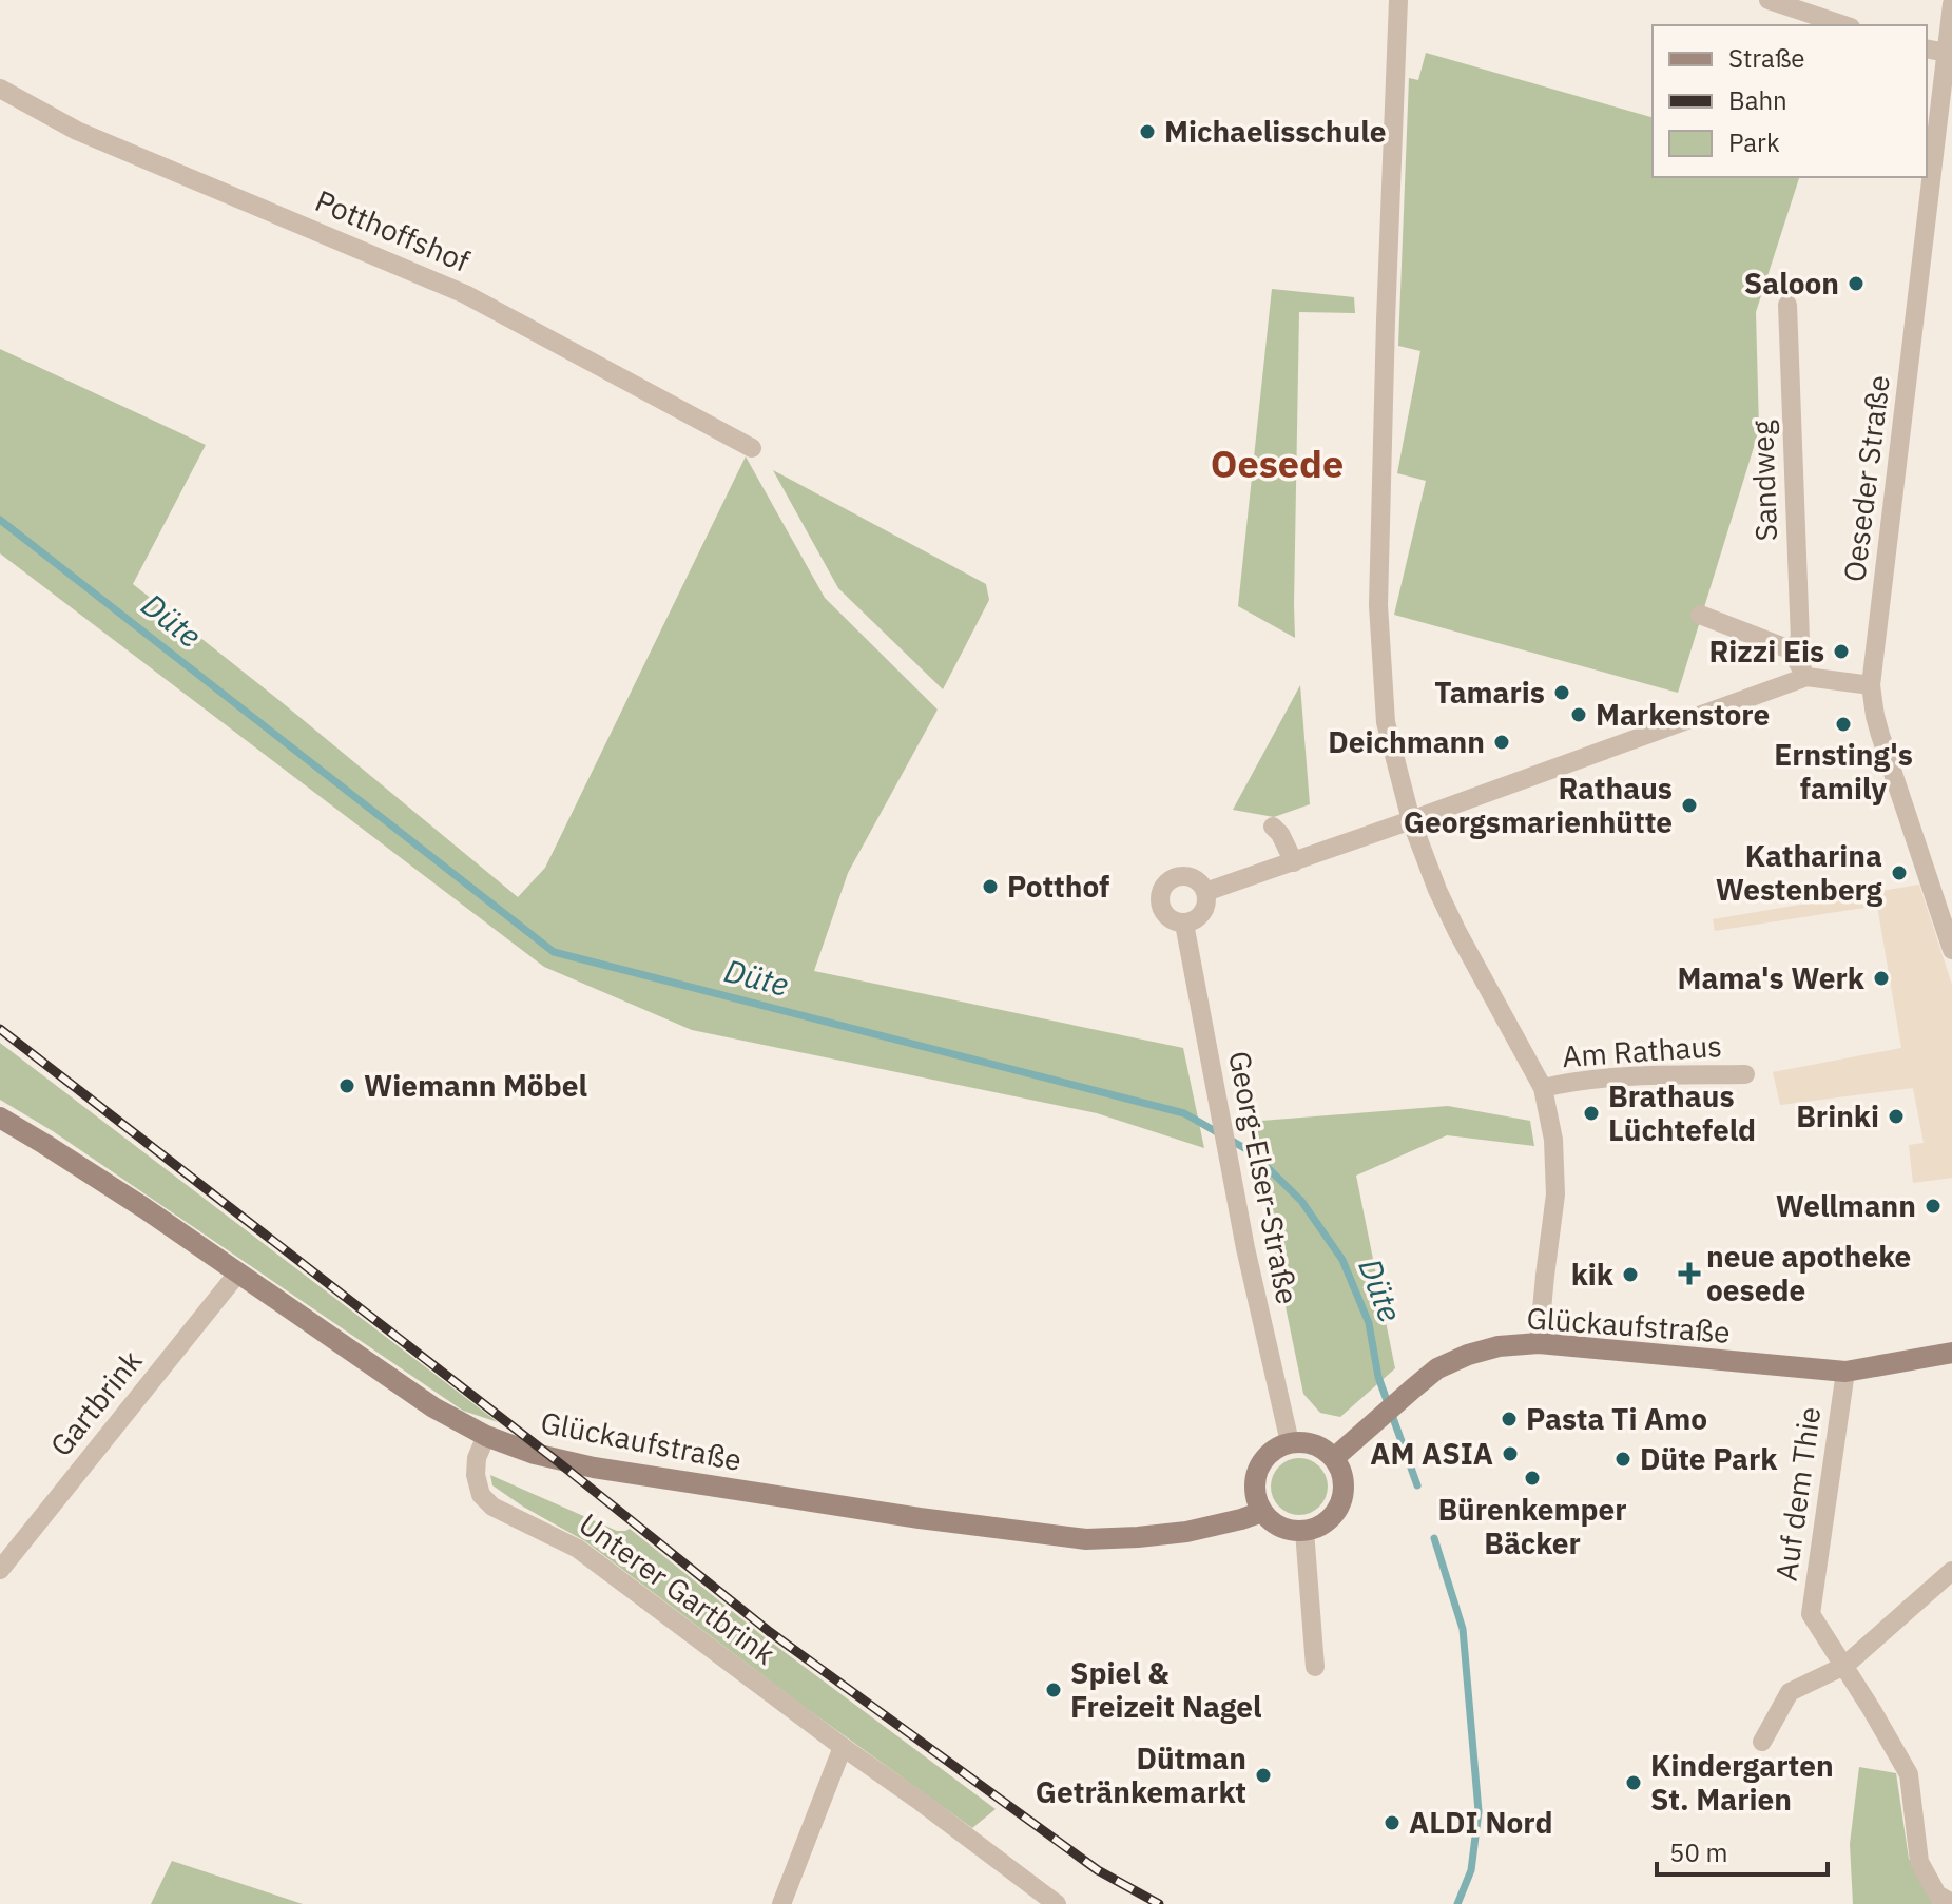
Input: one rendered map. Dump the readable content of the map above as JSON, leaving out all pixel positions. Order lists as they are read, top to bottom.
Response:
{
  "streets": {
    "main road": ["Glückaufstraße"],
    "street": [
      "Potthoffshof",
      "Oeseder Straße",
      "Sandweg",
      "Am Rathaus",
      "Georg-Elser-Straße",
      "Gartbrink",
      "Auf dem Thie",
      "Unterer Gartbrink"
    ]
  },
  "crossings": [
    ["Georg-Elser-Straße", "Glückaufstraße"],
    ["Glückaufstraße", "Gartbrink"],
    ["Glückaufstraße", "Auf dem Thie"],
    ["Glückaufstraße", "Unterer Gartbrink"]
  ],
  "districts": ["Oesede"],
  "water": ["Düte"],
  "places": {
    "other": [
      "Michaelisschule",
      "Saloon",
      "Rizzi Eis",
      "Tamaris",
      "Markenstore",
      "Ernsting's family",
      "Deichmann",
      "Rathaus Georgsmarienhütte",
      "Katharina Westenberg",
      "Potthof",
      "Mama's Werk",
      "Wiemann Möbel",
      "Brathaus Lüchtefeld",
      "Brinki",
      "Wellmann",
      "kik",
      "Pasta Ti Amo",
      "AM ASIA",
      "Düte Park",
      "Bürenkemper Bäcker",
      "Spiel & Freizeit Nagel",
      "Dütman Getränkemarkt",
      "Kindergarten St. Marien",
      "ALDI Nord"
    ],
    "health": ["neue apotheke oesede"]
  },
  "legend": ["Straße", "Bahn", "Park"],
  "scale_bar": "50 m"
}
